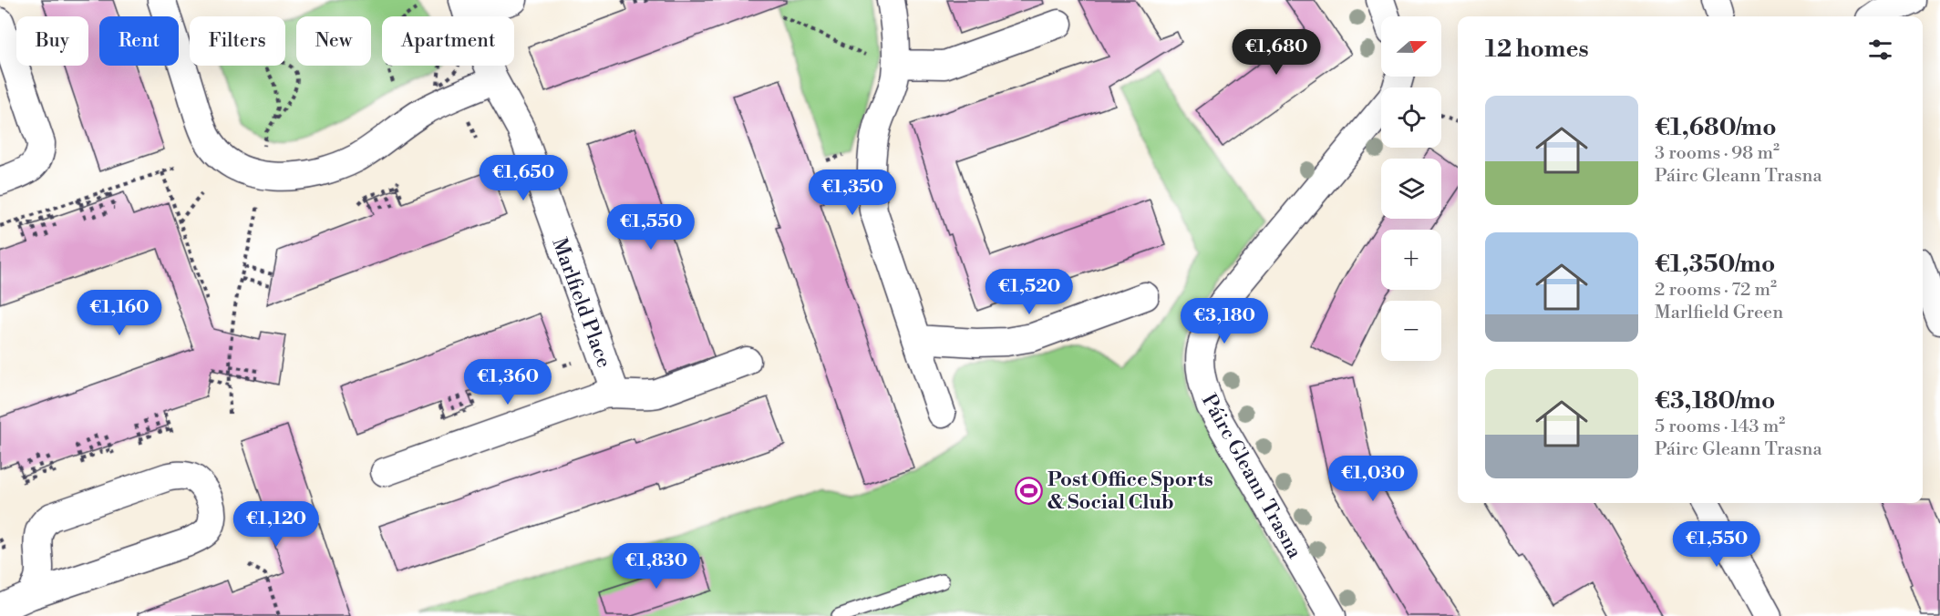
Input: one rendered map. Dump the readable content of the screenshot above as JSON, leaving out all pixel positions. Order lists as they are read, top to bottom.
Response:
{
  "streets": {
    "street": ["Marlfield Place", "Páirc Gleann Trasna"]
  },
  "places": {
    "sports": ["Post Office Sports & Social Club"]
  },
  "north": "right",
  "page": {
    "map_buttons": ["+", "−"],
    "chip": [
      "Buy",
      "Rent",
      "Filters",
      "New",
      "Apartment"
    ],
    "heading": "12 homes",
    "price": [
      "€1,680",
      "€1,650",
      "€1,350",
      "€1,550",
      "€1,520",
      "€1,160",
      "€3,180",
      "€1,360",
      "€1,030",
      "€1,120",
      "€1,550",
      "€1,830"
    ],
    "list": [
      {
        "name": "€1,680/mo",
        "note": "3 rooms · 98 m² · Páirc Gleann Trasna"
      },
      {
        "name": "€1,350/mo",
        "note": "2 rooms · 72 m² · Marlfield Green"
      },
      {
        "name": "€3,180/mo",
        "note": "5 rooms · 143 m² · Páirc Gleann Trasna"
      }
    ]
  }
}
